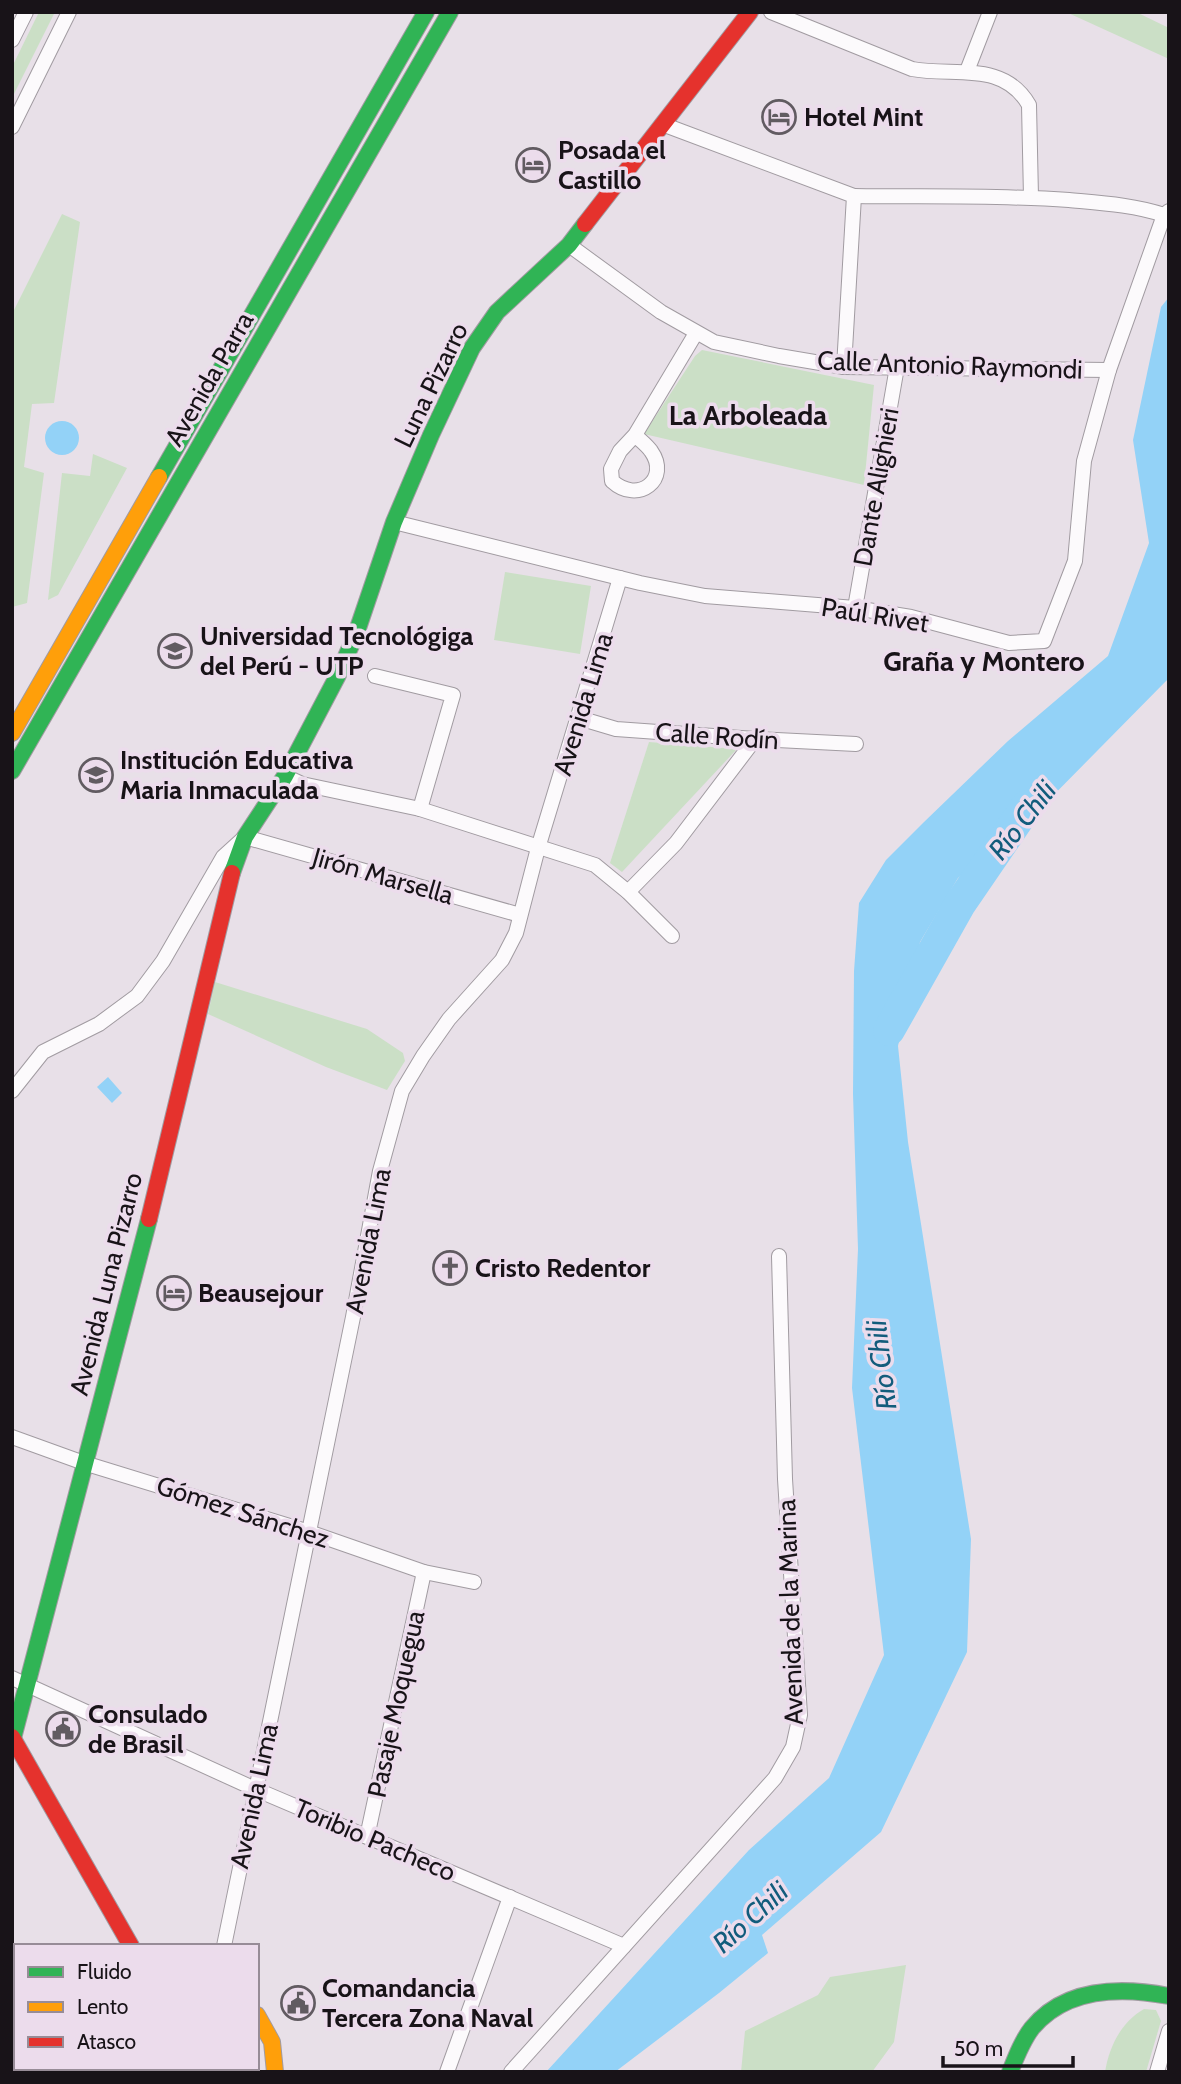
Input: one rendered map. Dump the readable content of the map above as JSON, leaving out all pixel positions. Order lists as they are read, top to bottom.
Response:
{
  "streets": {
    "street": [
      "Calle Antonio Raymondi",
      "Avenida Parra",
      "Luna Pizarro",
      "Dante Alighieri",
      "Paúl Rivet",
      "Avenida Lima",
      "Calle Rodín",
      "Jirón Marsella",
      "Avenida Luna Pizarro",
      "Gómez Sánchez",
      "Avenida de la Marina",
      "Pasaje Moquegua",
      "Toribio Pacheco"
    ]
  },
  "crossings": [
    ["Calle Antonio Raymondi", "Luna Pizarro"],
    ["Calle Antonio Raymondi", "Dante Alighieri"],
    ["Calle Antonio Raymondi", "Paúl Rivet"],
    ["Luna Pizarro", "Paúl Rivet"],
    ["Luna Pizarro", "Jirón Marsella"],
    ["Luna Pizarro", "Avenida Luna Pizarro"],
    ["Dante Alighieri", "Paúl Rivet"],
    ["Paúl Rivet", "Avenida Lima"],
    ["Avenida Lima", "Calle Rodín"],
    ["Avenida Lima", "Jirón Marsella"],
    ["Avenida Lima", "Gómez Sánchez"],
    ["Avenida Lima", "Toribio Pacheco"],
    ["Jirón Marsella", "Avenida Luna Pizarro"],
    ["Avenida Luna Pizarro", "Gómez Sánchez"],
    ["Avenida Luna Pizarro", "Toribio Pacheco"],
    ["Gómez Sánchez", "Pasaje Moquegua"],
    ["Avenida de la Marina", "Toribio Pacheco"],
    ["Pasaje Moquegua", "Toribio Pacheco"]
  ],
  "districts": ["La Arboleada", "Graña y Montero"],
  "water": ["Río Chili"],
  "places": {
    "hotel": ["Hotel Mint", "Posada el Castillo", "Beausejour"],
    "school or university": ["Universidad Tecnológiga del Perú - UTP", "Institución Educativa Maria Inmaculada"],
    "church": ["Cristo Redentor"],
    "public building": ["Consulado de Brasil", "Comandancia Tercera Zona Naval"]
  },
  "legend": ["Fluido", "Lento", "Atasco"],
  "scale_bar": "50 m"
}
